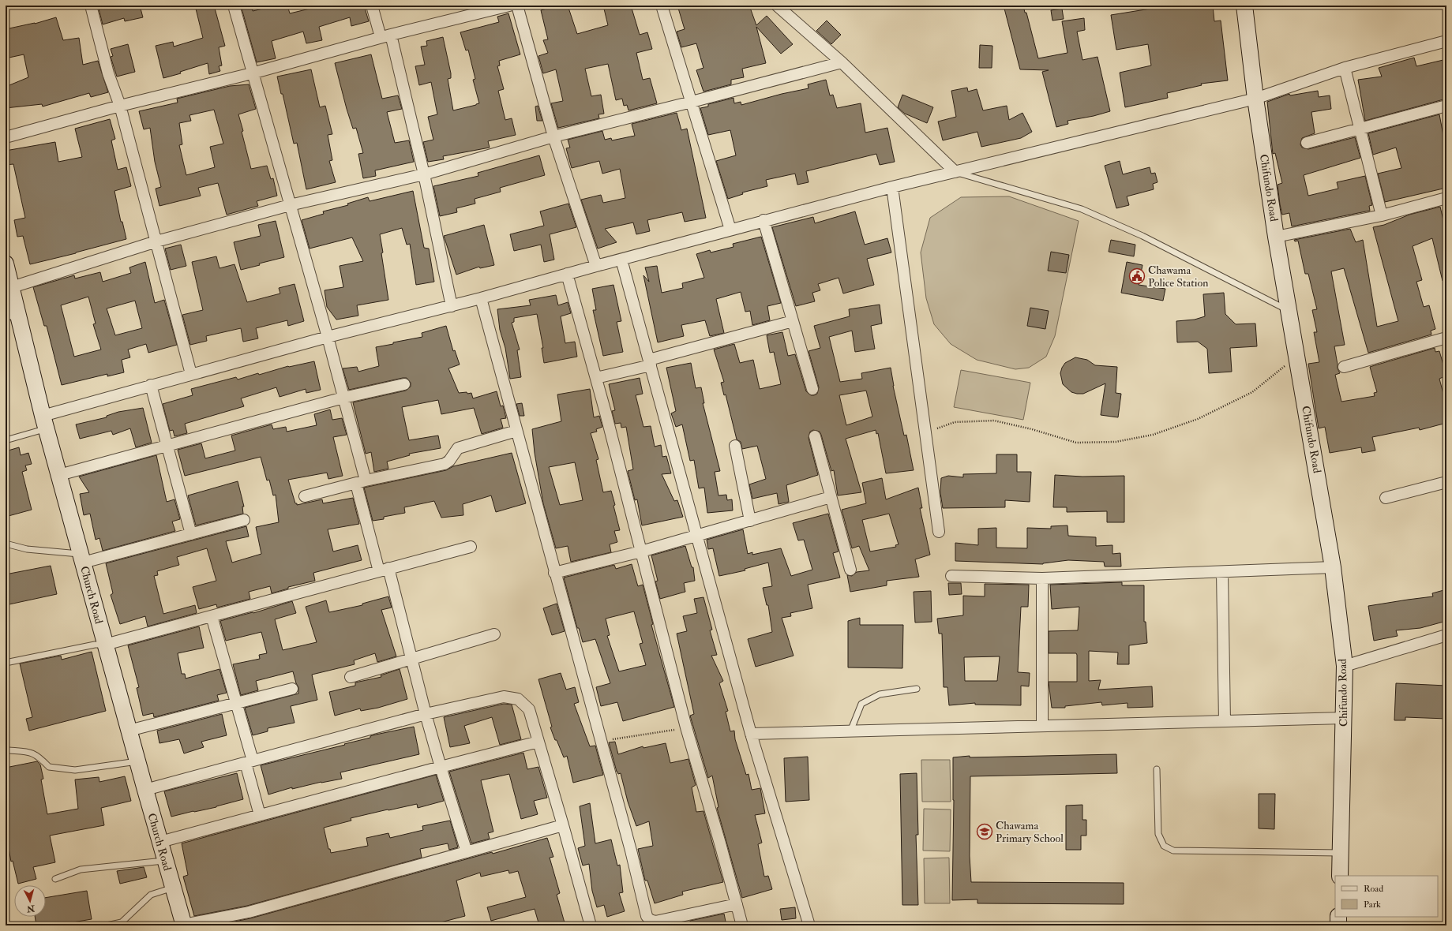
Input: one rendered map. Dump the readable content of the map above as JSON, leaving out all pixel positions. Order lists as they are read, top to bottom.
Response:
{
  "streets": {
    "street": ["Chifundo Road", "Church Road"]
  },
  "places": {
    "public building": ["Chawama Police Station"],
    "school or university": ["Chawama Primary School"]
  },
  "legend": ["Road", "Park"],
  "north": "bottom"
}
